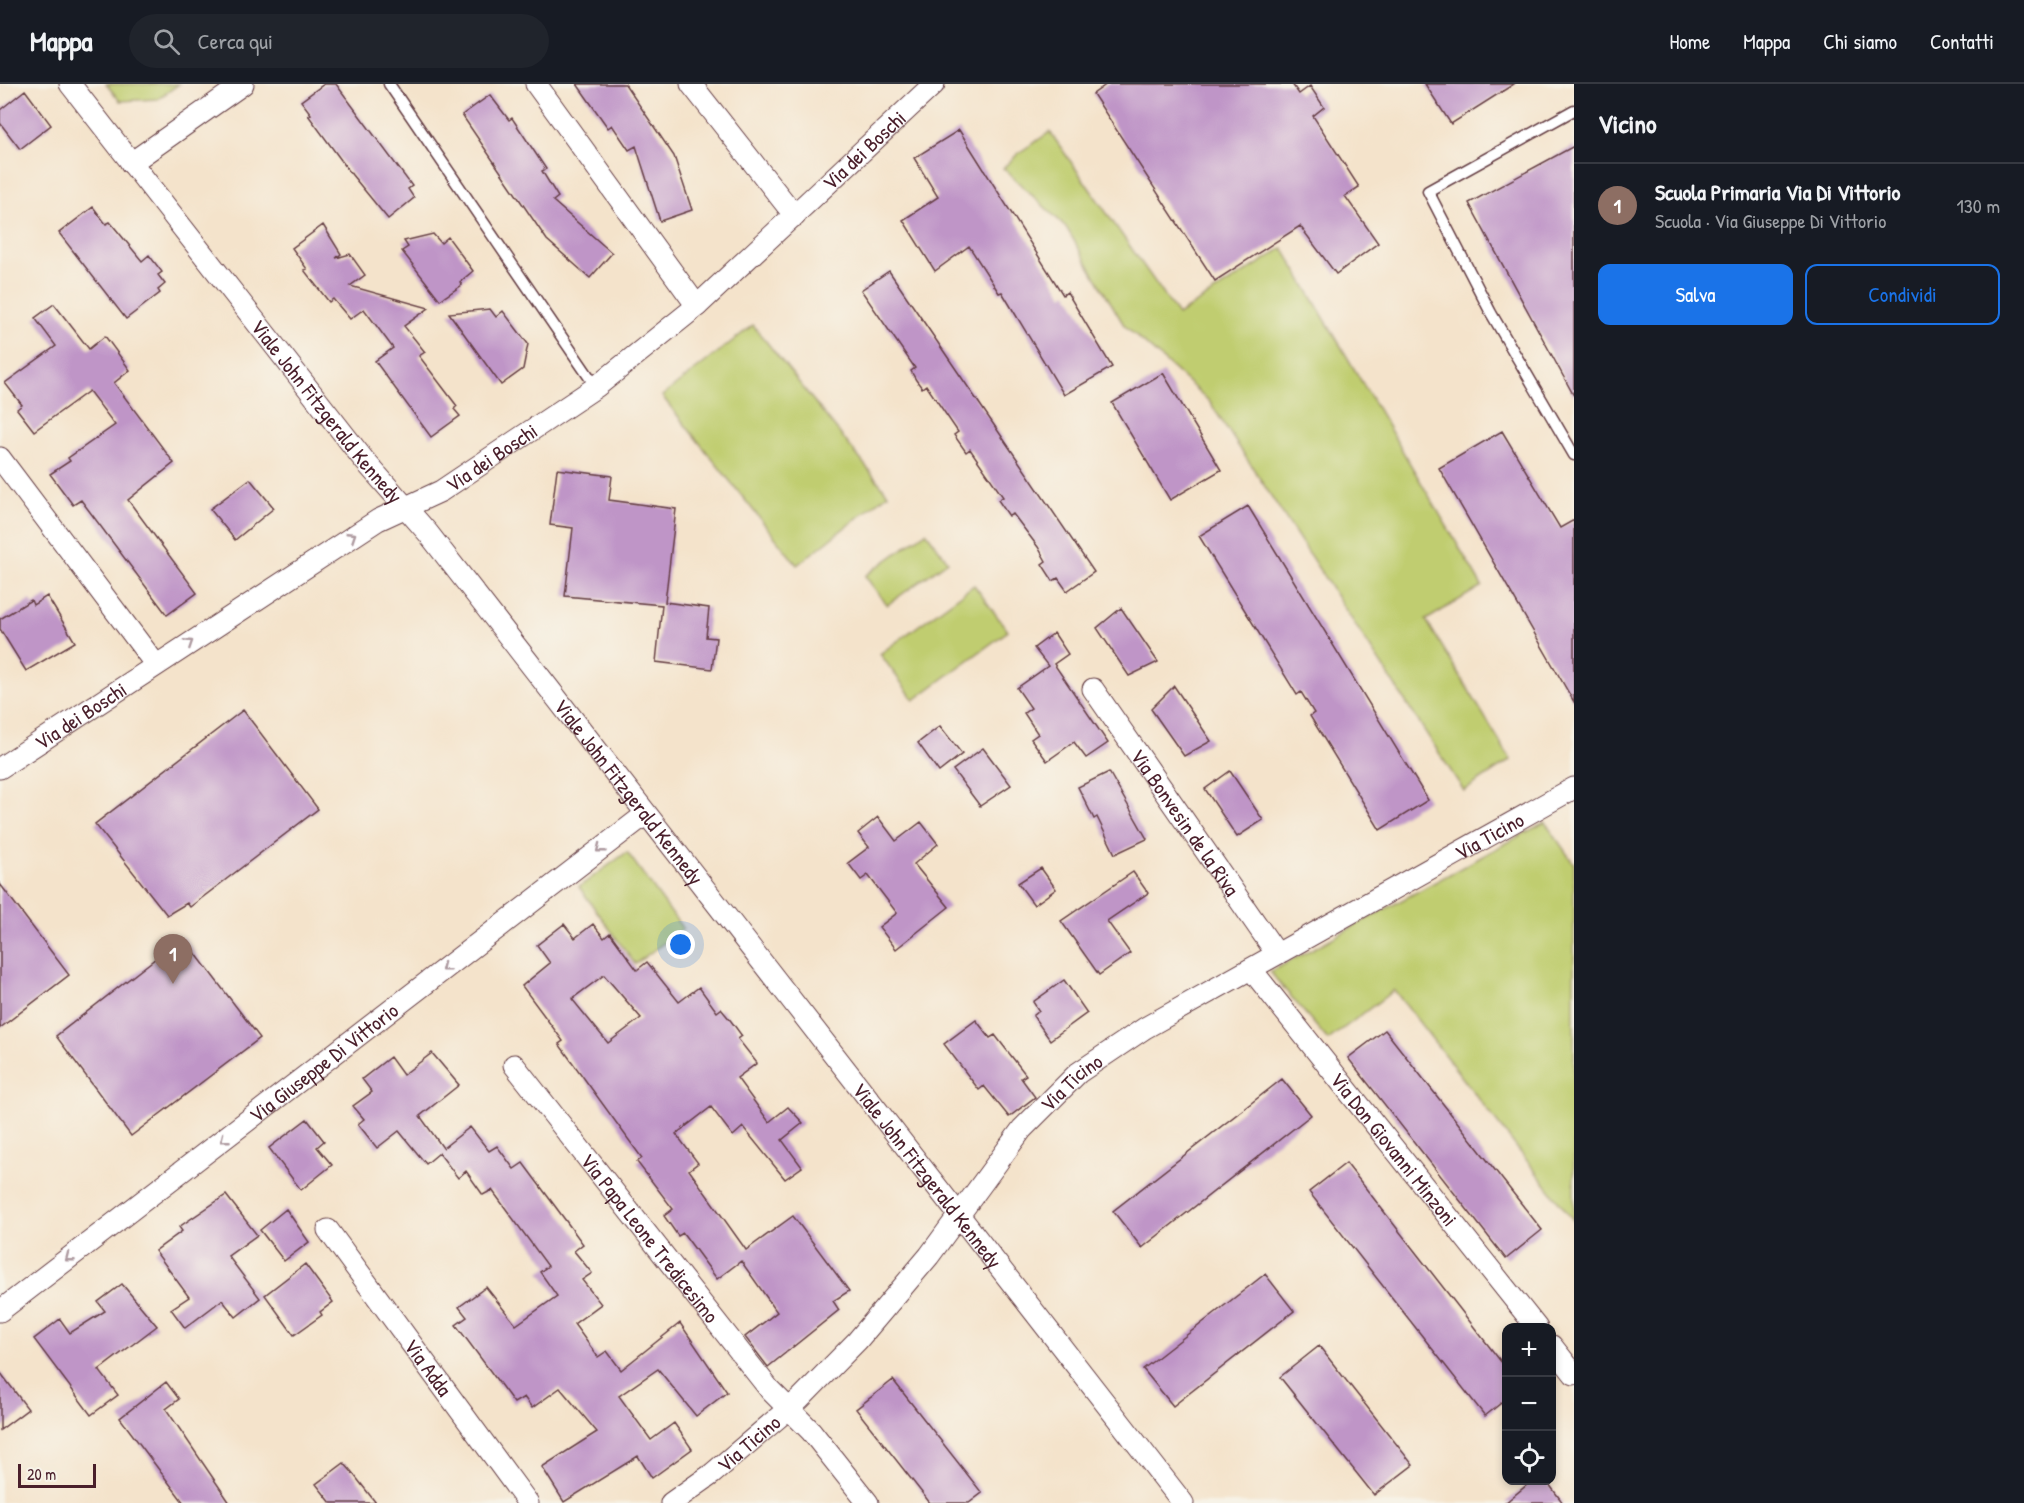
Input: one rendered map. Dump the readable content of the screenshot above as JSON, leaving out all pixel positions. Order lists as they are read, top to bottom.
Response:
{
  "streets": {
    "street": [
      "Via dei Boschi",
      "Viale John Fitzgerald Kennedy",
      "Via Bonvesin de la Riva",
      "Via Ticino",
      "Via Giuseppe Di Vittorio",
      "Via Don Giovanni Minzoni",
      "Via Papa Leone Tredicesimo",
      "Via Adda"
    ]
  },
  "crossings": [
    ["Via dei Boschi", "Viale John Fitzgerald Kennedy"],
    ["Viale John Fitzgerald Kennedy", "Via Ticino"],
    ["Viale John Fitzgerald Kennedy", "Via Giuseppe Di Vittorio"],
    ["Via Bonvesin de la Riva", "Via Ticino"],
    ["Via Ticino", "Via Don Giovanni Minzoni"],
    ["Via Ticino", "Via Papa Leone Tredicesimo"]
  ],
  "one_way": ["Via Giuseppe Di Vittorio"],
  "scale_bar": "20 m",
  "page": {
    "header": "Mappa",
    "search": "Cerca qui",
    "nav": [
      "Home",
      "Mappa",
      "Chi siamo",
      "Contatti"
    ],
    "heading": "Vicino",
    "list": [
      {
        "mark": "1",
        "name": "Scuola Primaria Via Di Vittorio",
        "note": "Scuola · Via Giuseppe Di Vittorio",
        "value": "130 m"
      }
    ],
    "buttons": ["Salva", "Condividi"],
    "pins": "1",
    "map_buttons": ["+", "−"],
    "scale": "20 m"
  }
}
